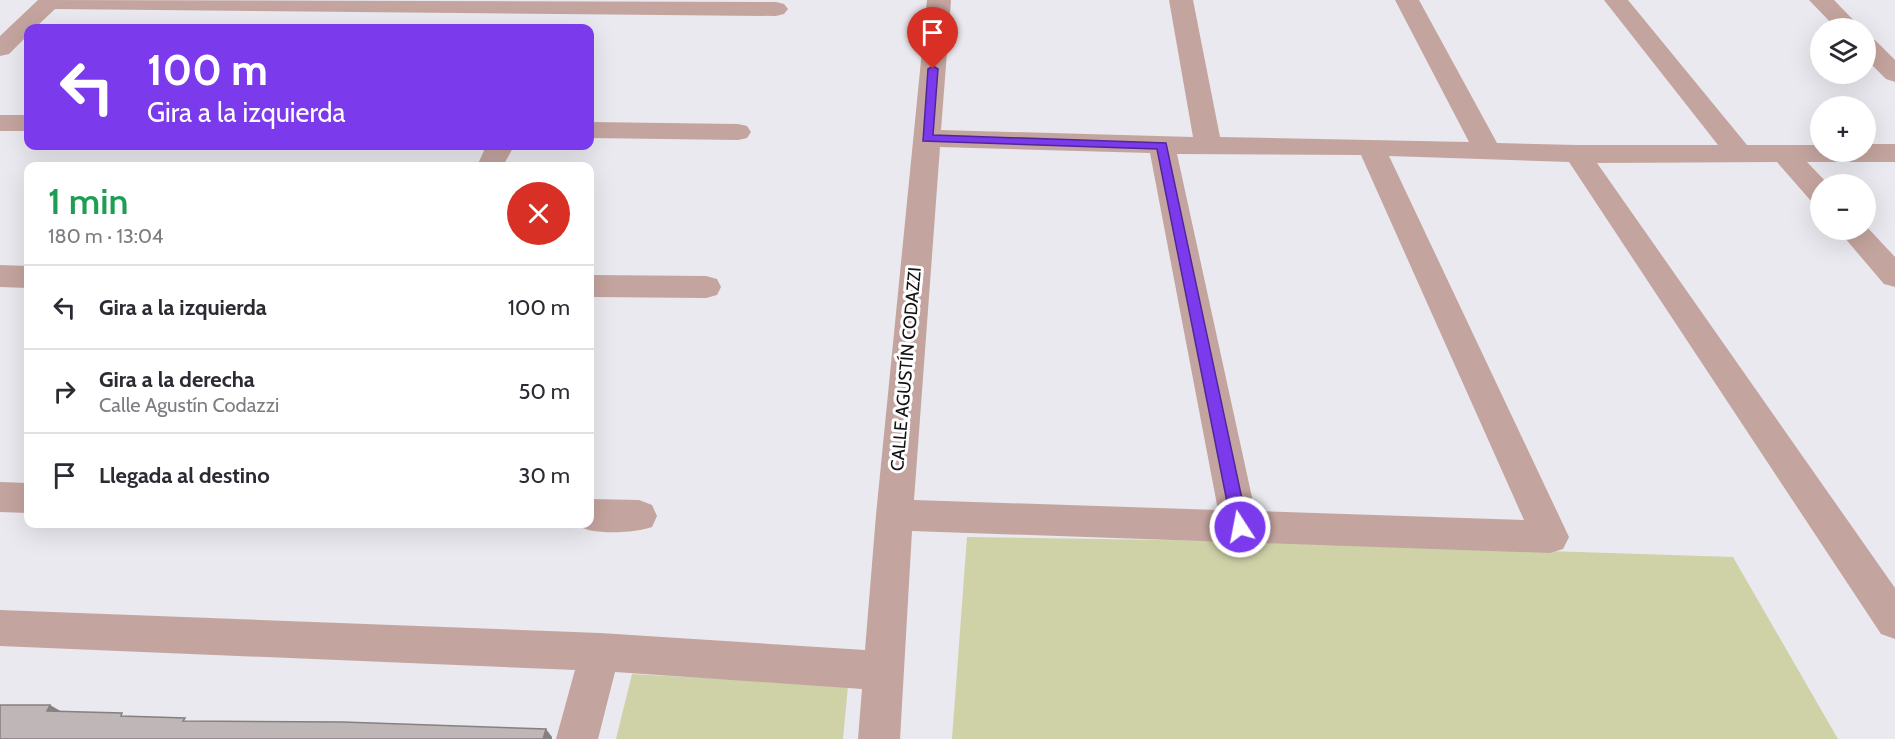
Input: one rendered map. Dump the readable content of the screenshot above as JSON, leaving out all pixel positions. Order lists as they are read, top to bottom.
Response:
{
  "streets": {
    "street": ["CALLE AGUSTÍN CODAZZI"]
  },
  "page": {
    "map_buttons": ["+", "−"],
    "turn": ["100 m", "Gira a la izquierda"],
    "heading": ["1 min", "180 m · 13:04"],
    "list": [
      {
        "name": "Gira a la izquierda",
        "value": "100 m"
      },
      {
        "name": "Gira a la derecha",
        "note": "Calle Agustín Codazzi",
        "value": "50 m"
      },
      {
        "name": "Llegada al destino",
        "value": "30 m"
      }
    ]
  }
}
